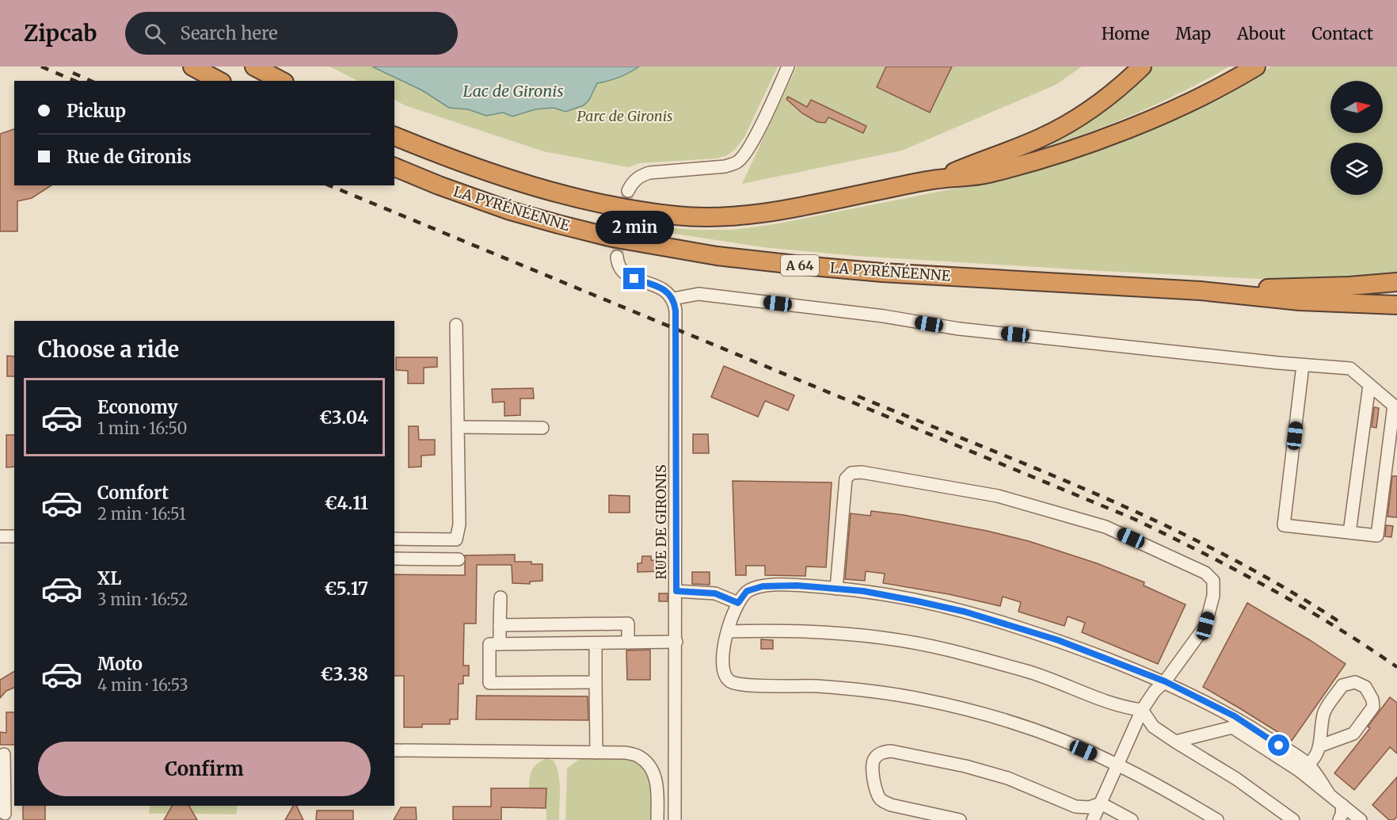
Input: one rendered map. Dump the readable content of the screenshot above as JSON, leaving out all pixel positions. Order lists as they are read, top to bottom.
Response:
{
  "streets": {
    "highway": ["LA PYRÉNÉENNE", "A 64"],
    "street": ["RUE DE GIRONIS"]
  },
  "water": ["Lac de Gironis"],
  "parks": ["Parc de Gironis"],
  "north": "right",
  "page": {
    "header": "Zipcab",
    "search": "Search here",
    "nav": [
      "Home",
      "Map",
      "About",
      "Contact"
    ],
    "banner": ["Pickup", "Rue de Gironis"],
    "bubble": "2 min",
    "heading": "Choose a ride",
    "list": [
      {
        "name": "Economy",
        "note": "1 min · 16:50",
        "value": "€3.04"
      },
      {
        "name": "Comfort",
        "note": "2 min · 16:51",
        "value": "€4.11"
      },
      {
        "name": "XL",
        "note": "3 min · 16:52",
        "value": "€5.17"
      },
      {
        "name": "Moto",
        "note": "4 min · 16:53",
        "value": "€3.38"
      }
    ],
    "buttons": "Confirm"
  }
}
